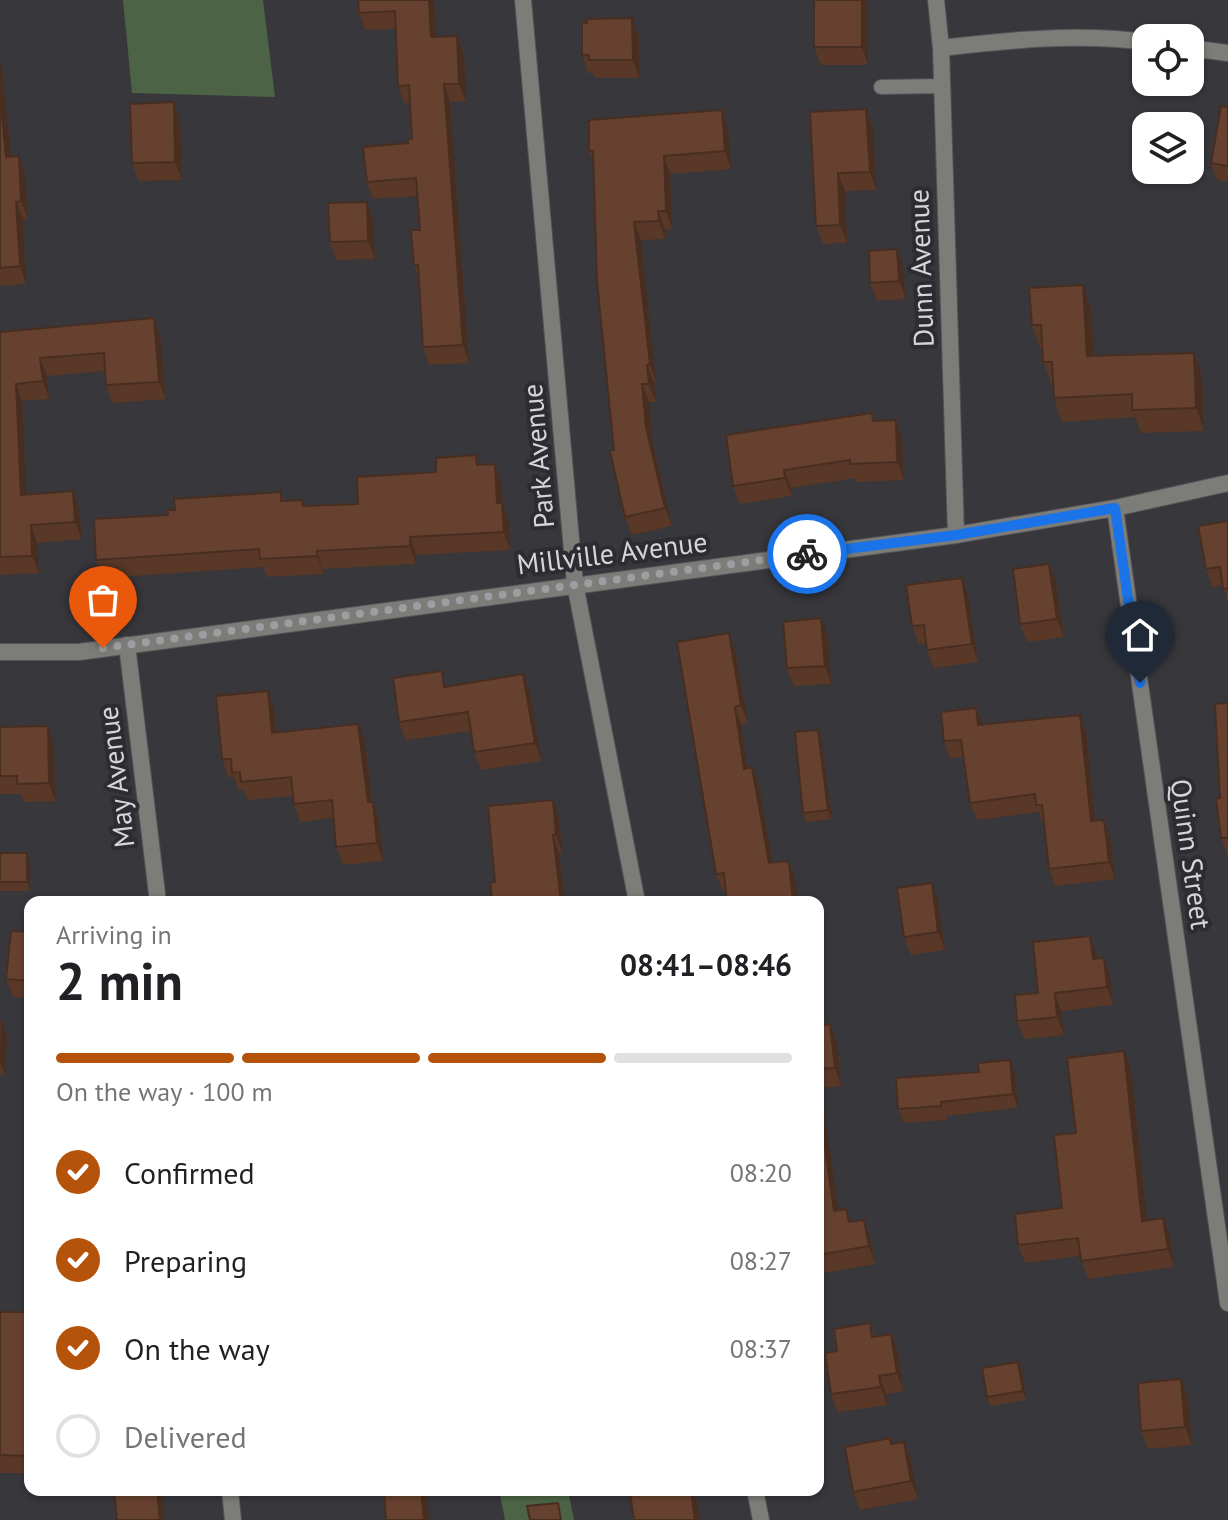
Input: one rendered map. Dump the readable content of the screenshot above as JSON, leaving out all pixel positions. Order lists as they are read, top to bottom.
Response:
{
  "streets": {
    "street": [
      "Dunn Avenue",
      "Park Avenue",
      "Millville Avenue",
      "May Avenue",
      "Quinn Street"
    ]
  },
  "crossings": [
    ["Dunn Avenue", "Millville Avenue"],
    ["Park Avenue", "Millville Avenue"],
    ["Millville Avenue", "May Avenue"],
    ["Millville Avenue", "Quinn Street"]
  ],
  "page": {
    "heading": ["2 min", "Arriving in", "08:41–08:46"],
    "bar": "On the way · 100 m",
    "list": [
      ["Confirmed", "08:20"],
      ["Preparing", "08:27"],
      ["On the way", "08:37"],
      "Delivered"
    ]
  }
}
